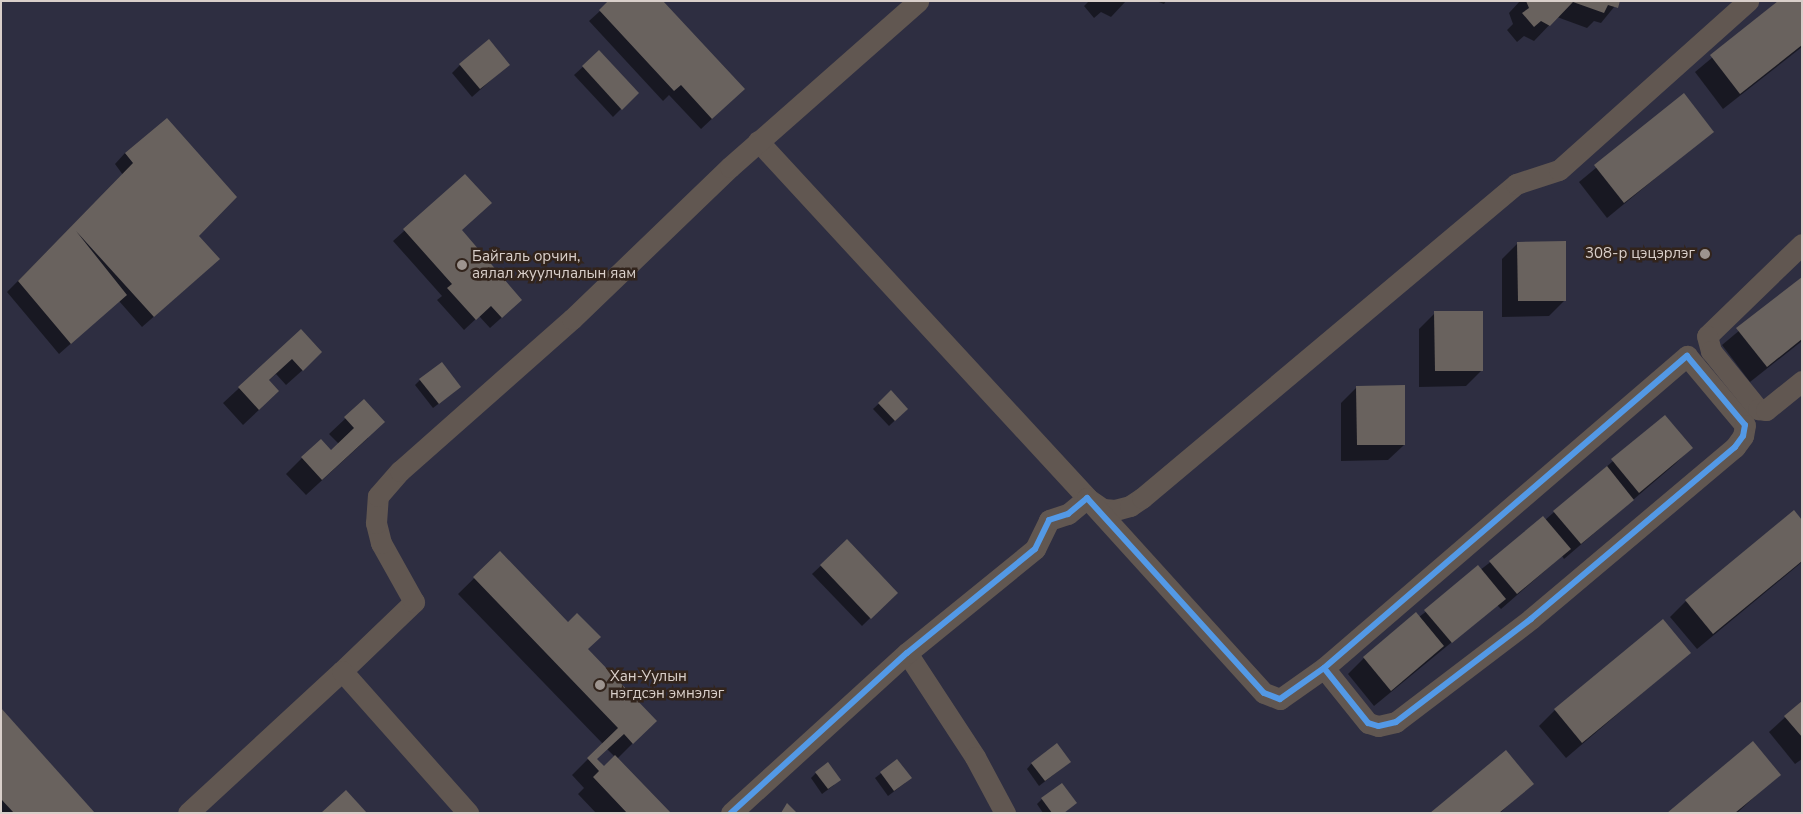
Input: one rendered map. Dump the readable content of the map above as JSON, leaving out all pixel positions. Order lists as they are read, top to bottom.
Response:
{
  "places": ["308-р цэцэрлэг", "Байгаль орчин, аялал жуулчлалын яам", "Хан-Уулын нэгдсэн эмнэлэг"]
}
